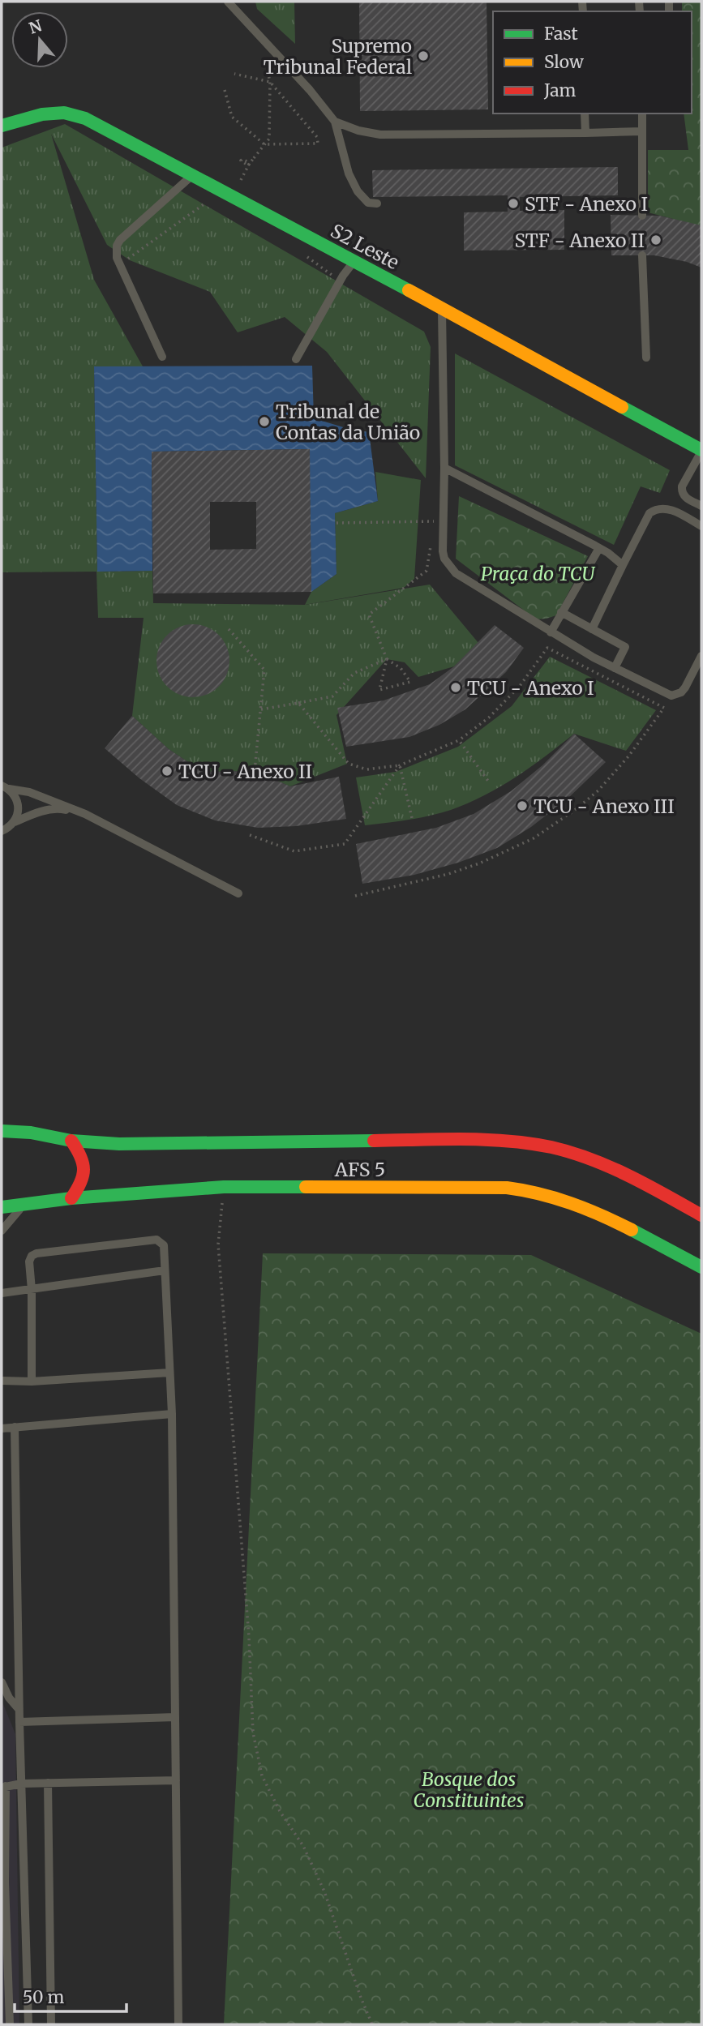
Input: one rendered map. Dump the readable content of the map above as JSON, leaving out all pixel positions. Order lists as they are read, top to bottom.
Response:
{
  "streets": {
    "main road": ["S2 Leste", "AFS 5"]
  },
  "parks": ["Praça do TCU", "Bosque dos Constituintes"],
  "places": [
    "Supremo Tribunal Federal",
    "STF - Anexo I",
    "STF - Anexo II",
    "Tribunal de Contas da União",
    "TCU - Anexo I",
    "TCU - Anexo II",
    "TCU - Anexo III"
  ],
  "legend": ["Fast", "Slow", "Jam"],
  "scale_bar": "50 m",
  "north": "top"
}
